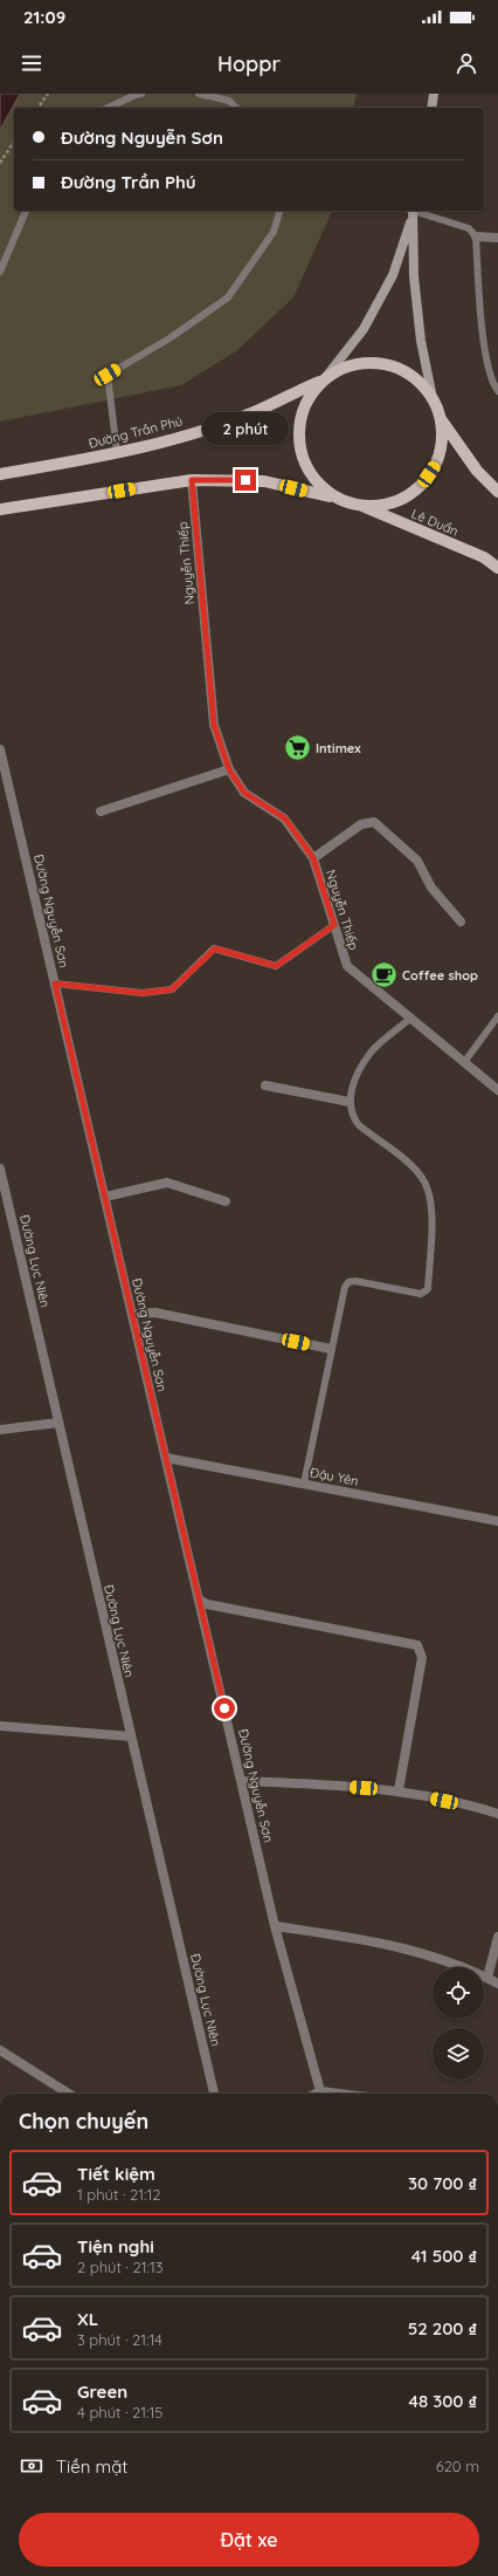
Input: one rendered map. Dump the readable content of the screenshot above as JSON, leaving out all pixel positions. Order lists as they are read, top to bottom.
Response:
{
  "streets": {
    "main road": ["Đường Trần Phú", "Lê Duẩn"],
    "street": [
      "Nguyễn Thiếp",
      "Đường Nguyễn Sơn",
      "Đường Lục Niên",
      "Đậu Yên"
    ]
  },
  "crossings": [
    ["Đường Trần Phú", "Lê Duẩn"],
    ["Đường Nguyễn Sơn", "Đậu Yên"]
  ],
  "places": {
    "supermarket": ["Intimex"],
    "cafe": ["Coffee shop"]
  },
  "page": {
    "status": "21:09",
    "header": "Hoppr",
    "banner": ["Đường Nguyễn Sơn", "Đường Trần Phú"],
    "bubble": "2 phút",
    "heading": "Chọn chuyến",
    "list": [
      {
        "name": "Tiết kiệm",
        "note": "1 phút · 21:12",
        "value": "30 700 ₫"
      },
      {
        "name": "Tiện nghi",
        "note": "2 phút · 21:13",
        "value": "41 500 ₫"
      },
      {
        "name": "XL",
        "note": "3 phút · 21:14",
        "value": "52 200 ₫"
      },
      {
        "name": "Green",
        "note": "4 phút · 21:15",
        "value": "48 300 ₫"
      }
    ],
    "pay": ["Tiền mặt", "620 m"],
    "buttons": "Đặt xe"
  }
}
